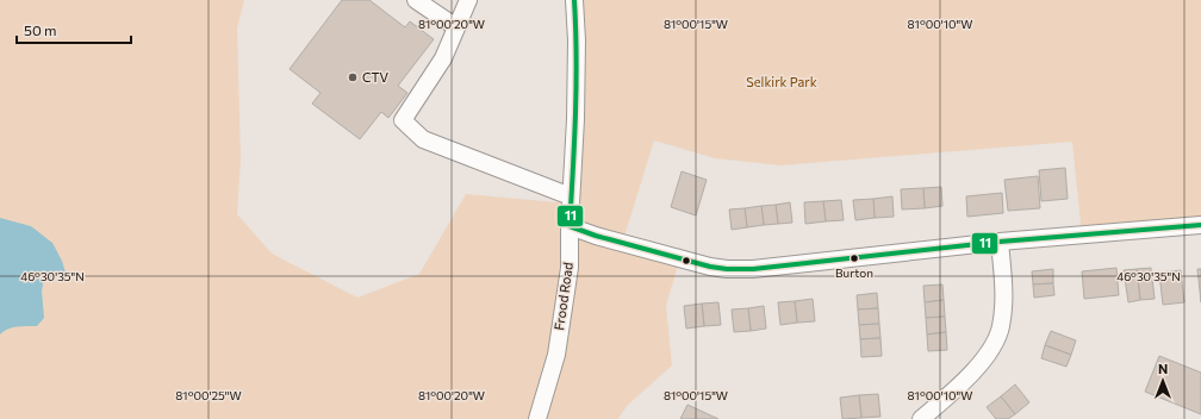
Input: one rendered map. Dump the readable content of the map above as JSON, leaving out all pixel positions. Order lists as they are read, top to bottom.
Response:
{
  "streets": {
    "street": ["Frood Road"]
  },
  "parks": ["Selkirk Park"],
  "places": ["CTV", "Burton"],
  "lines": ["transit line 11"],
  "scale_bar": "50 m",
  "north": "top",
  "coordinates": [
    "81°00'20\"W",
    "81°00'15\"W",
    "81°00'10\"W",
    "46°30'35\"N",
    "81°00'25\"W"
  ]
}
